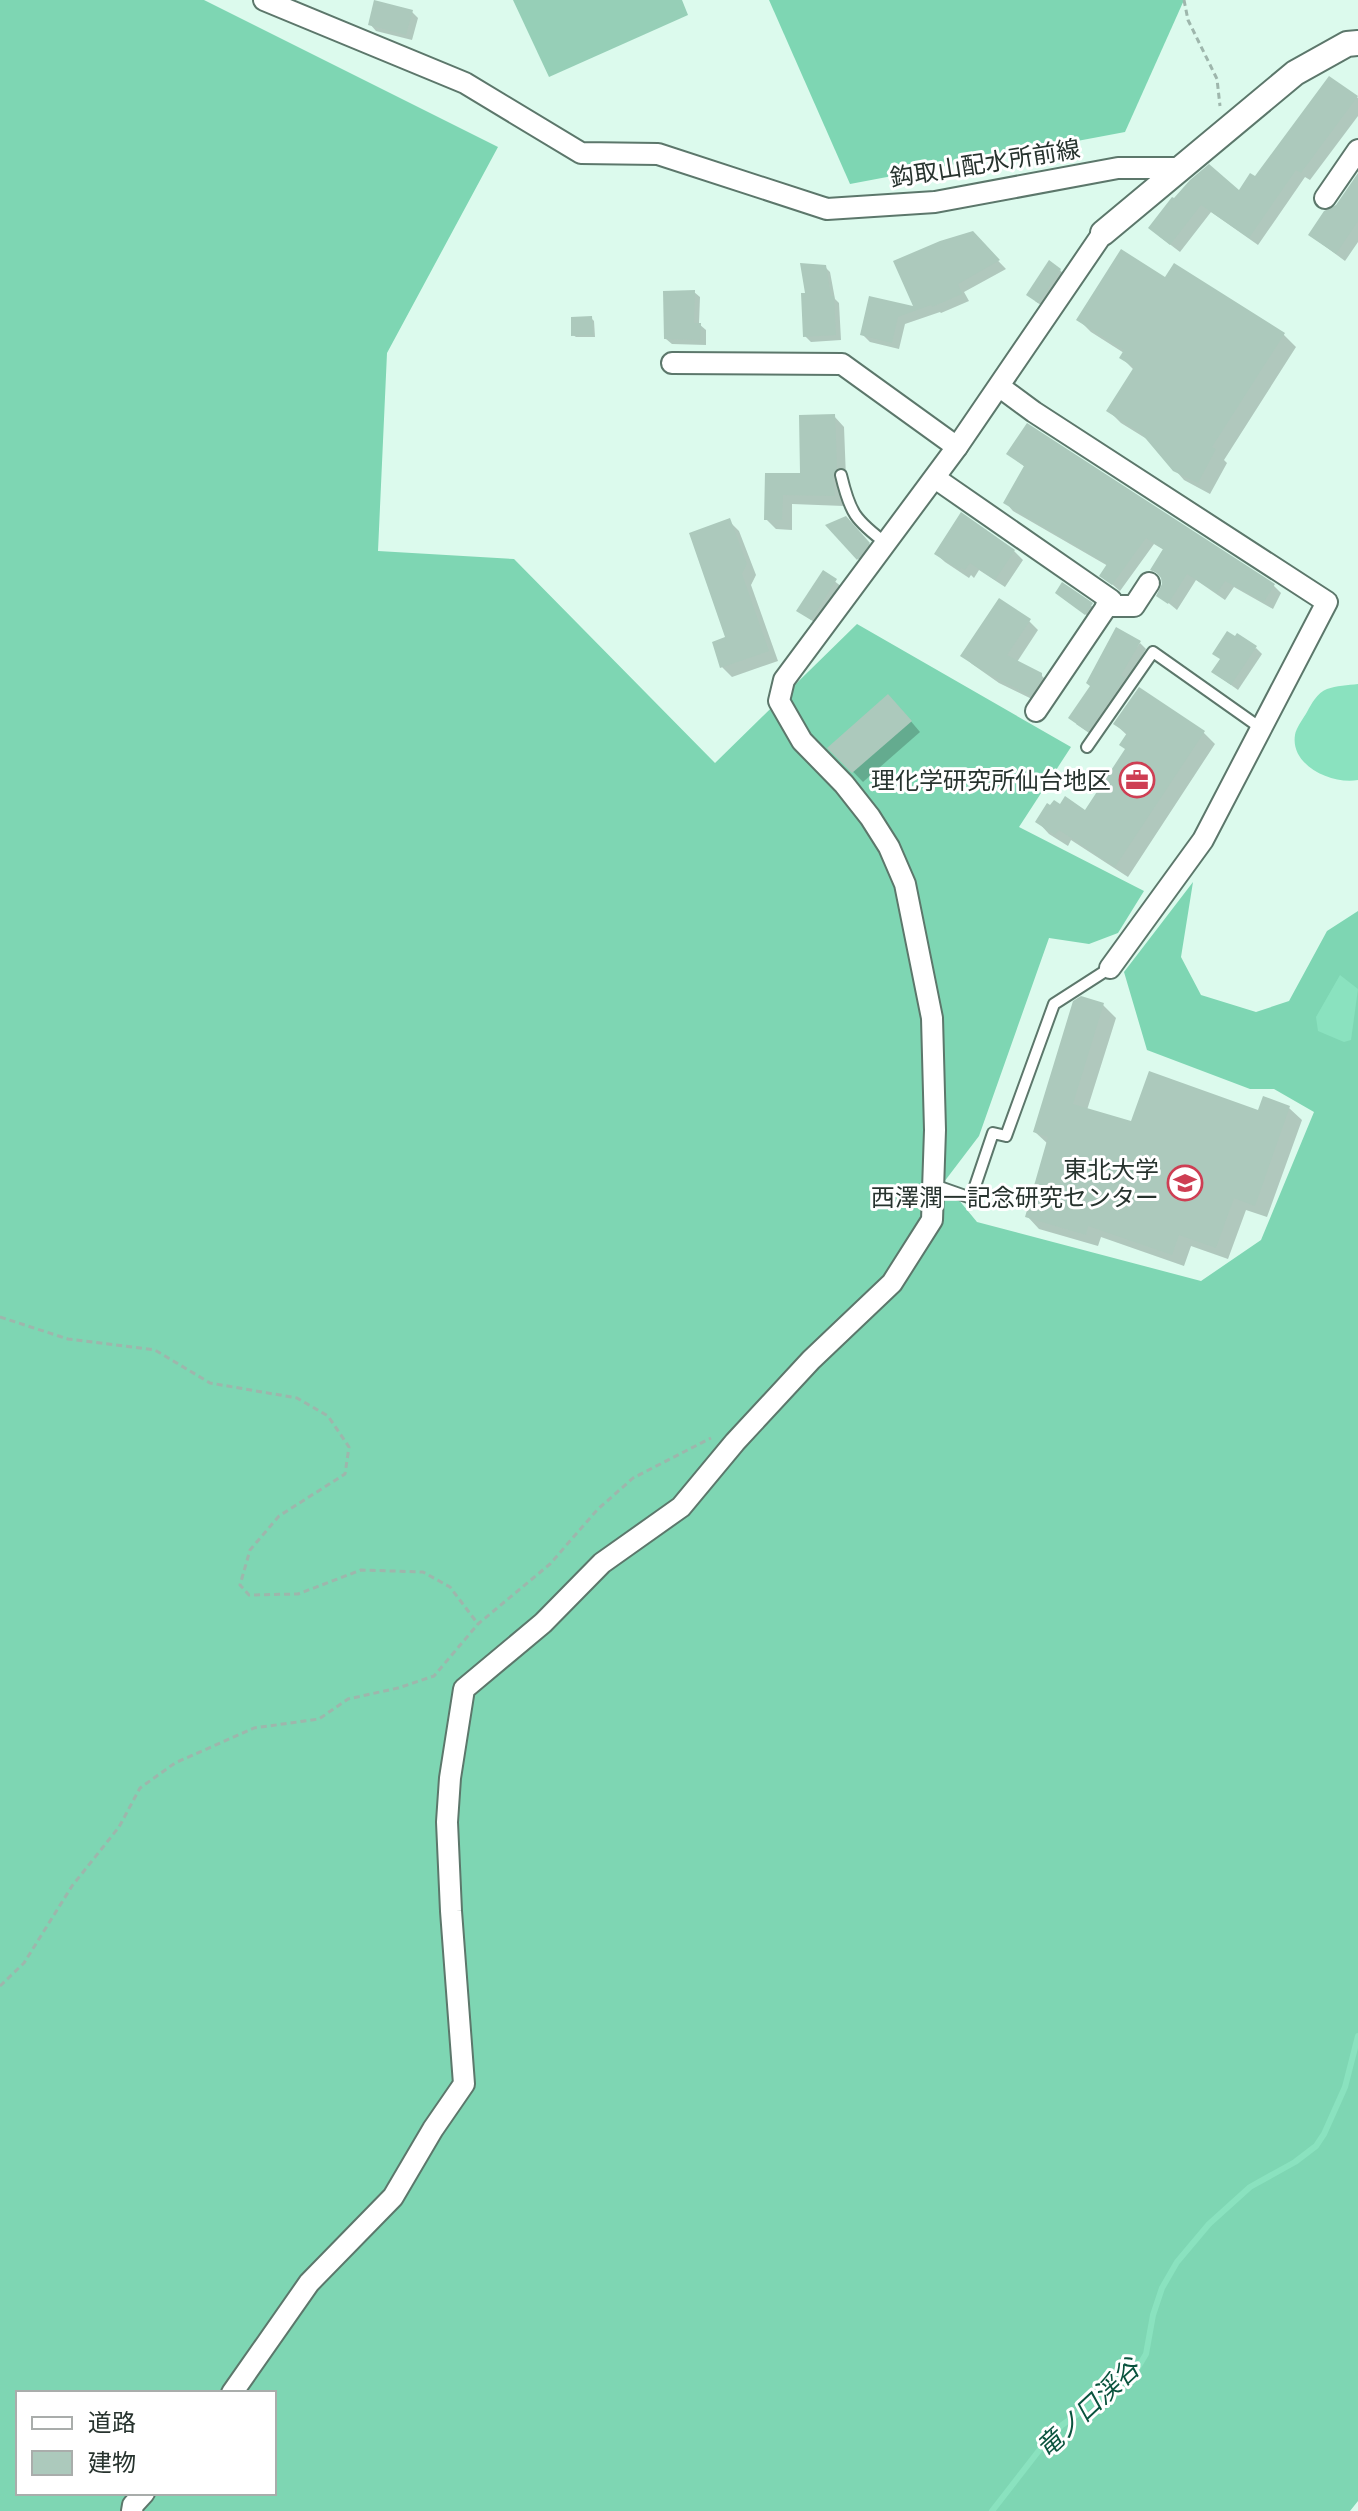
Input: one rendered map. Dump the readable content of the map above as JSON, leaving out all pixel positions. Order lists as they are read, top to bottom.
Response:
{
  "streets": {
    "street": ["鈎取山配水所前線"]
  },
  "water": ["竜ノ口渓谷"],
  "places": {
    "office": ["理化学研究所仙台地区"],
    "school or university": ["東北大学 西澤潤一記念研究センター"]
  },
  "legend": ["道路", "建物"]
}
